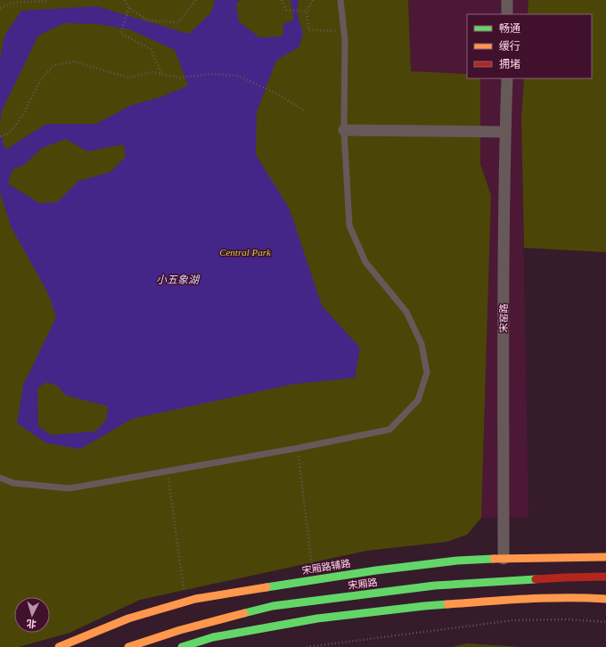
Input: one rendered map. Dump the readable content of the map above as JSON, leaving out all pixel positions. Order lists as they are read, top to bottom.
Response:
{
  "streets": {
    "main road": ["宋厢路辅路", "宋厢路"],
    "street": ["宋窑路"]
  },
  "crossings": [
    ["宋窑路", "宋厢路辅路"]
  ],
  "water": ["小五象湖"],
  "parks": ["Central Park"],
  "legend": ["畅通", "缓行", "拥堵"],
  "north": "bottom"
}
